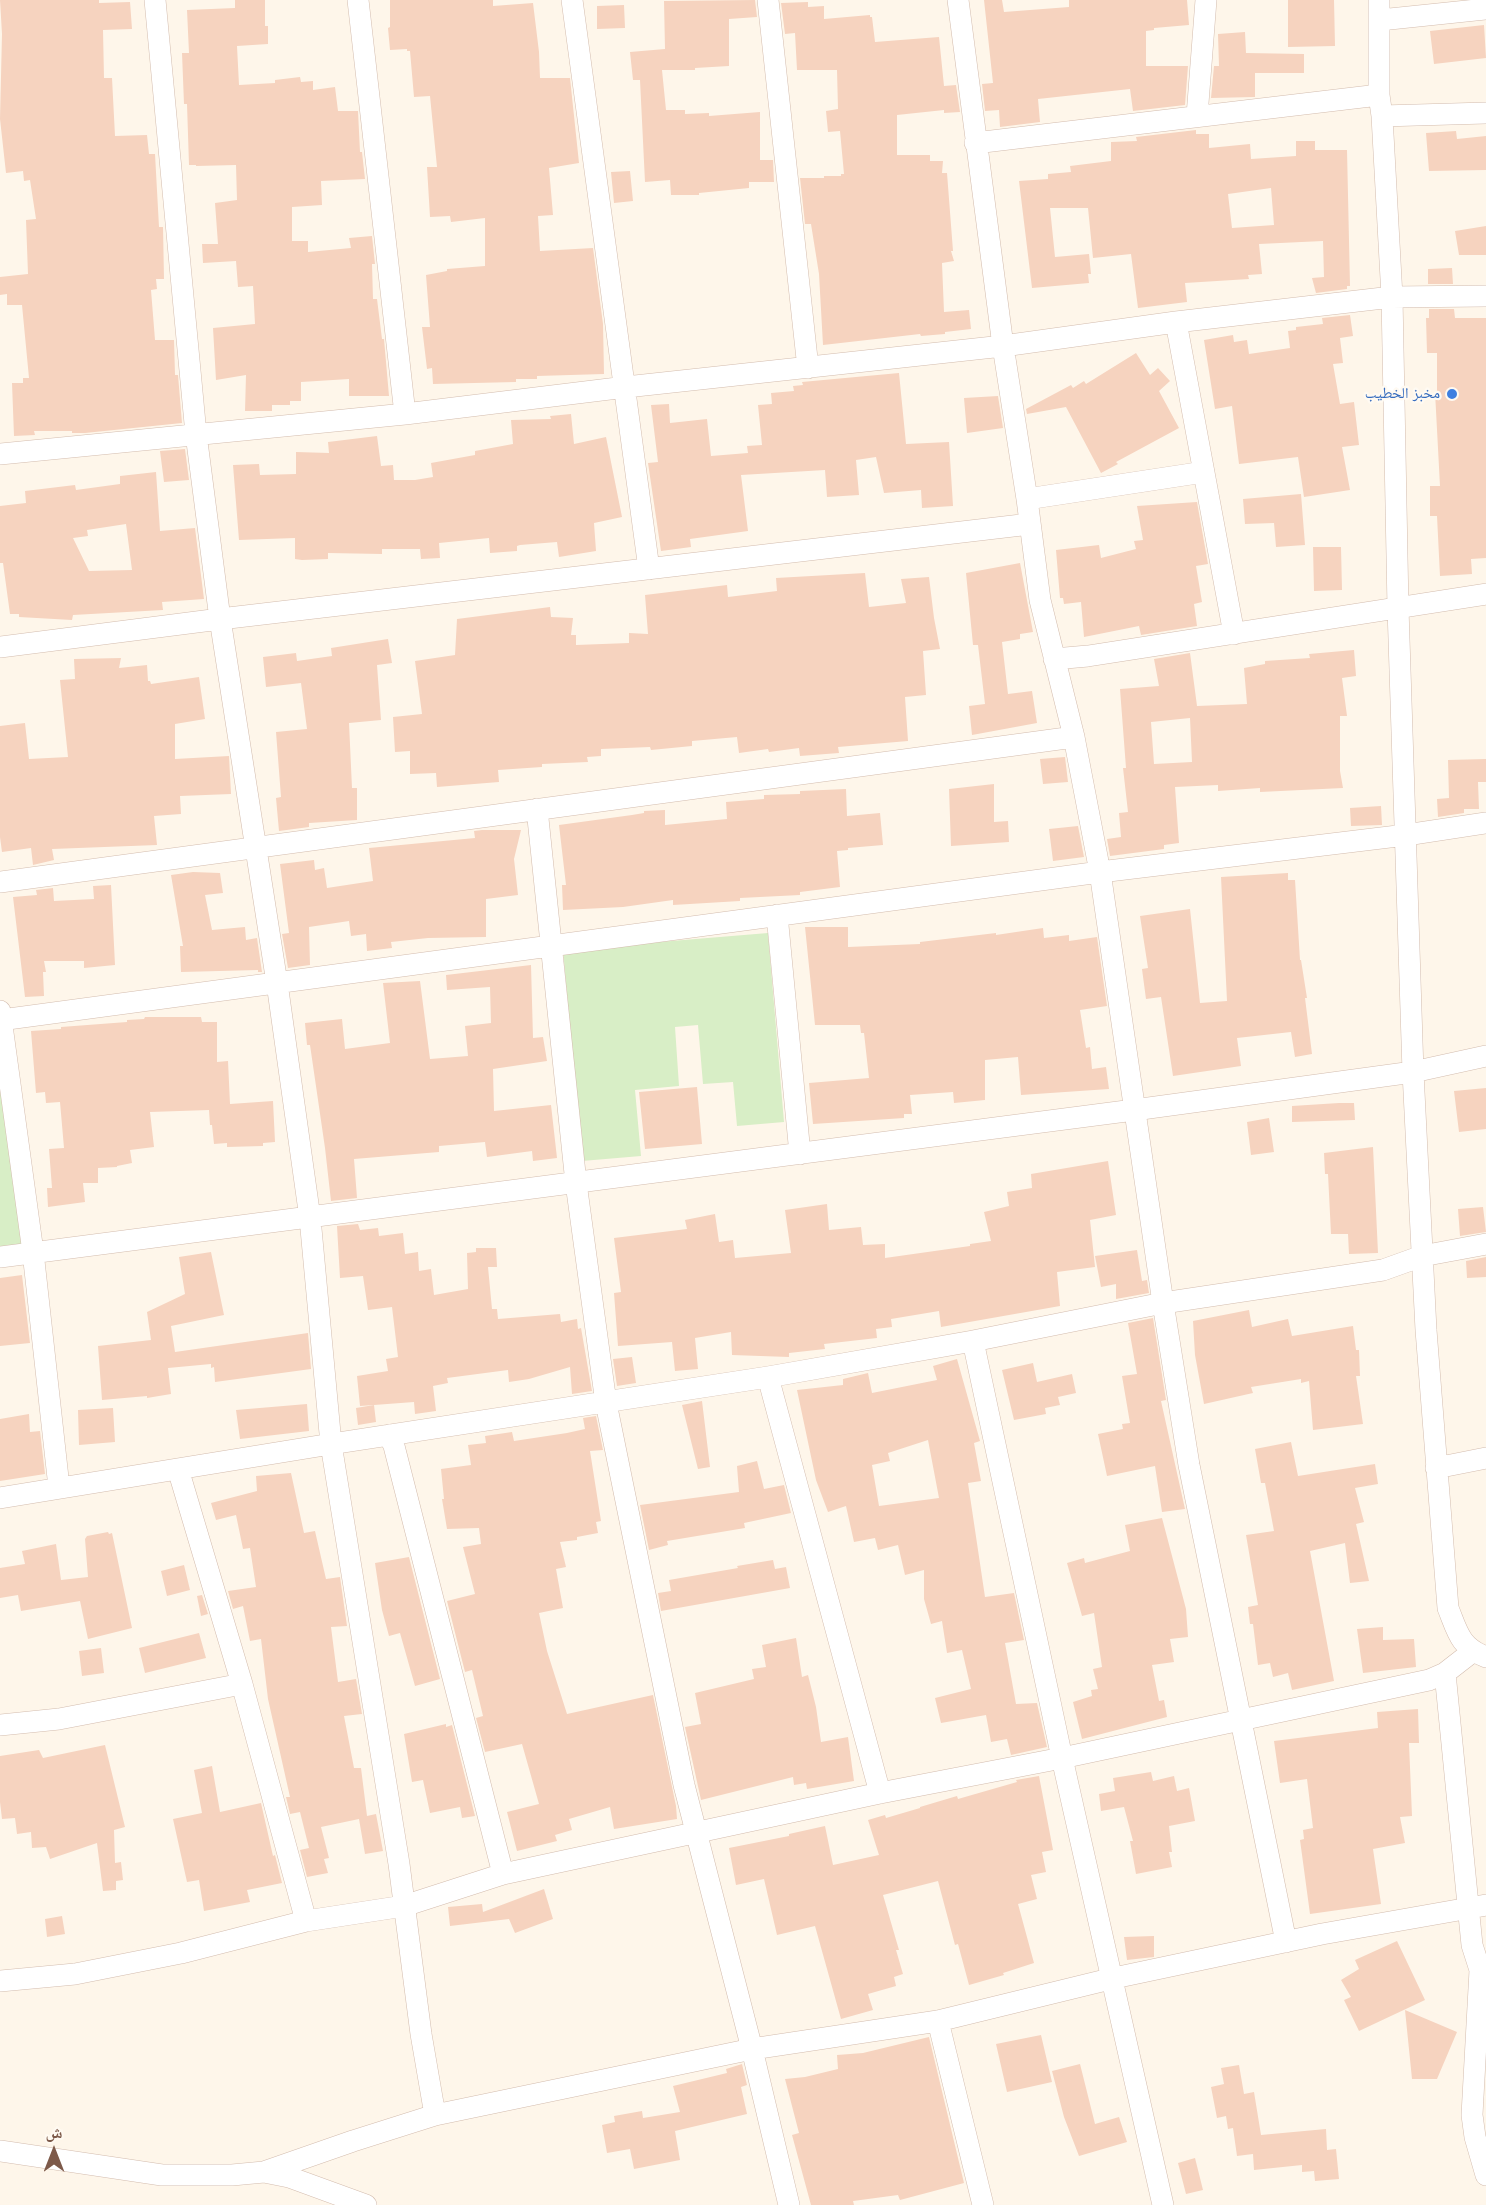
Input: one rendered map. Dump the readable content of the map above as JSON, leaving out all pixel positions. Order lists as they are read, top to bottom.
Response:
{
  "places": ["مخبز الخطيب"],
  "north": "top"
}
